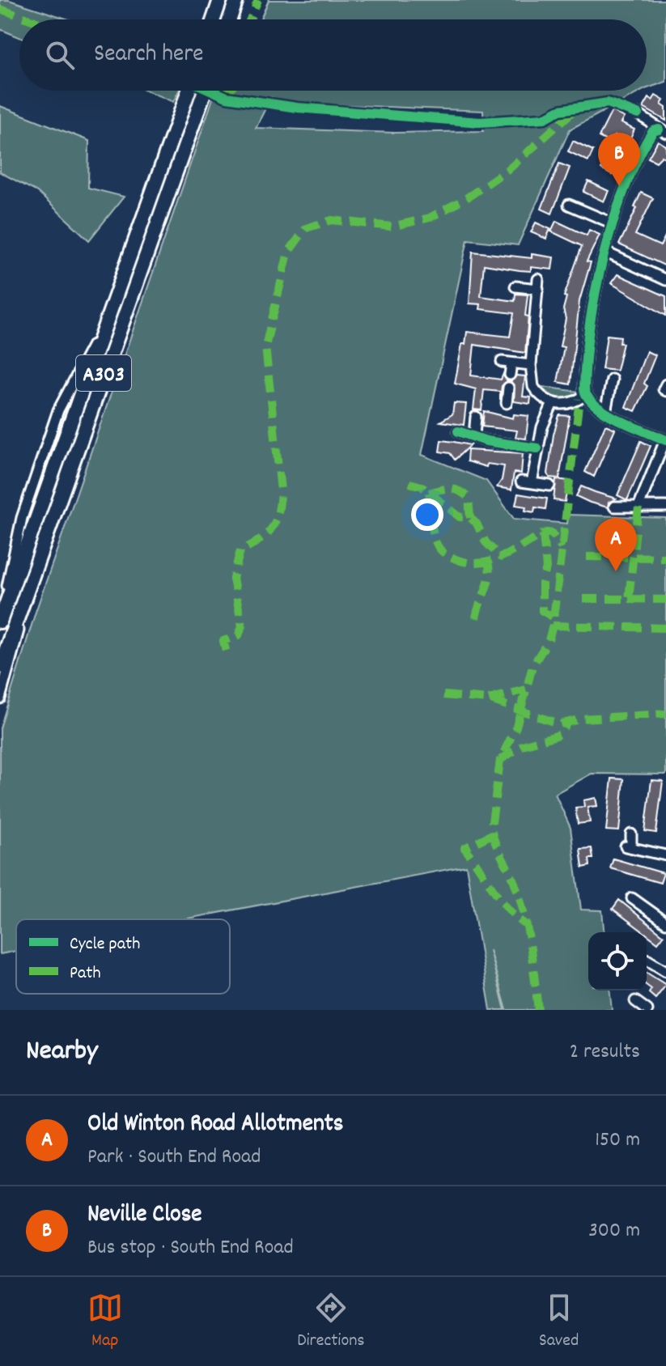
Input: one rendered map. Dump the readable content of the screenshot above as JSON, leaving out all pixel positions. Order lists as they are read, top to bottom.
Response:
{
  "streets": {
    "highway": ["A303"]
  },
  "legend": ["Cycle path", "Path"],
  "page": {
    "search": "Search here",
    "pins": ["B", "A"],
    "heading": ["Nearby", "2 results"],
    "list": [
      {
        "mark": "A",
        "name": "Old Winton Road Allotments",
        "note": "Park · South End Road",
        "value": "150 m"
      },
      {
        "mark": "B",
        "name": "Neville Close",
        "note": "Bus stop · South End Road",
        "value": "300 m"
      }
    ],
    "nav": ["Map", "Directions", "Saved"]
  }
}
